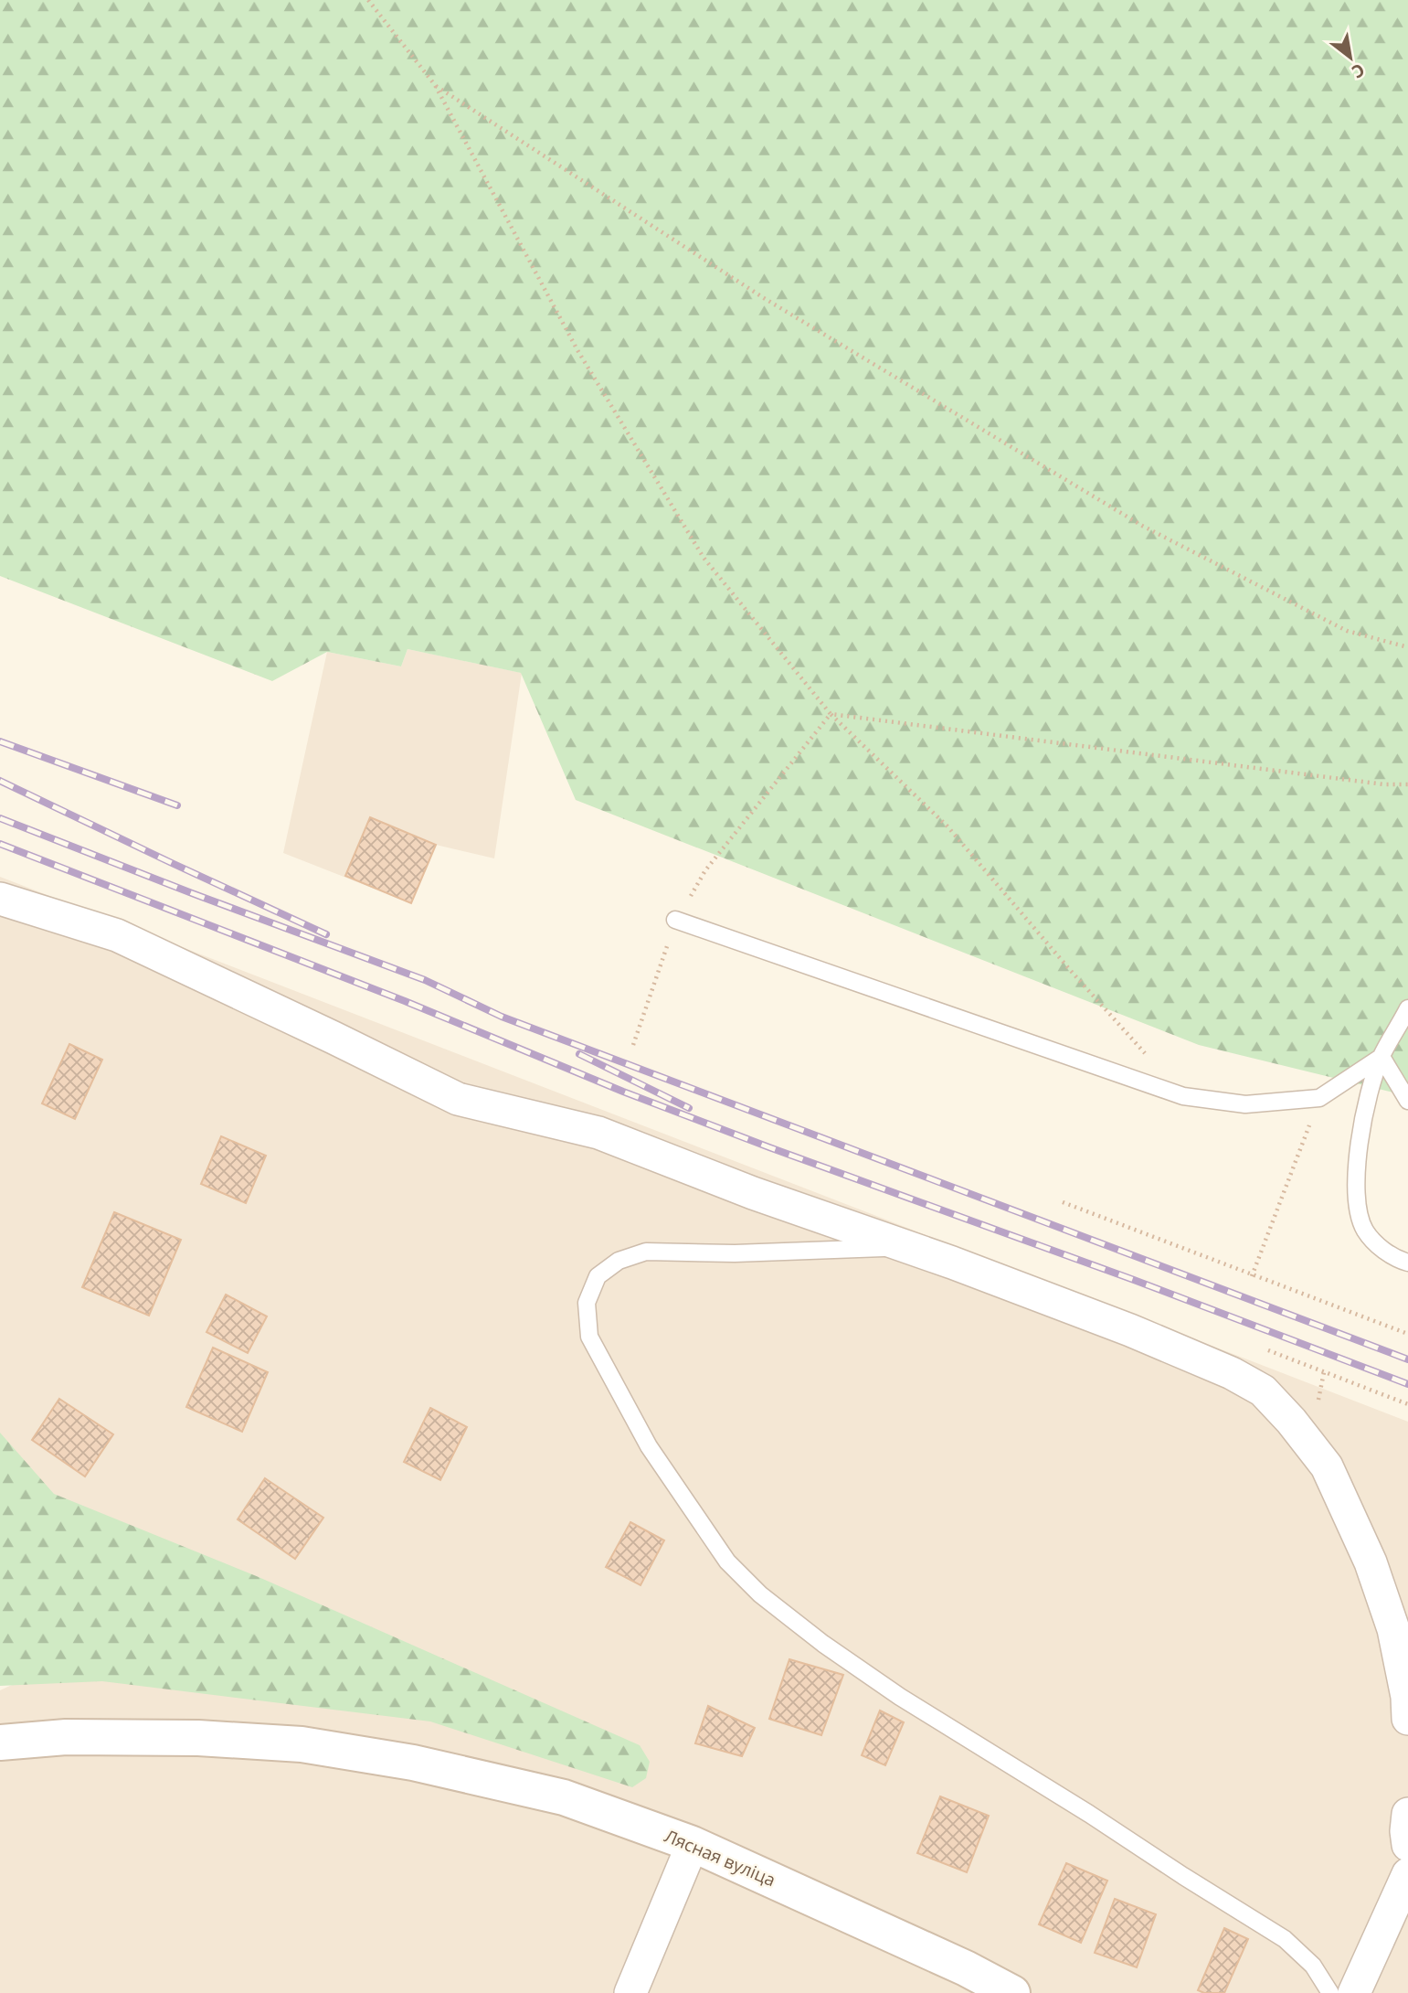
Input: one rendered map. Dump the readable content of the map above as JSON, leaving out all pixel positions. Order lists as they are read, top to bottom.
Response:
{
  "streets": {
    "street": ["Лясная вуліца"]
  },
  "north": "bottom right"
}
